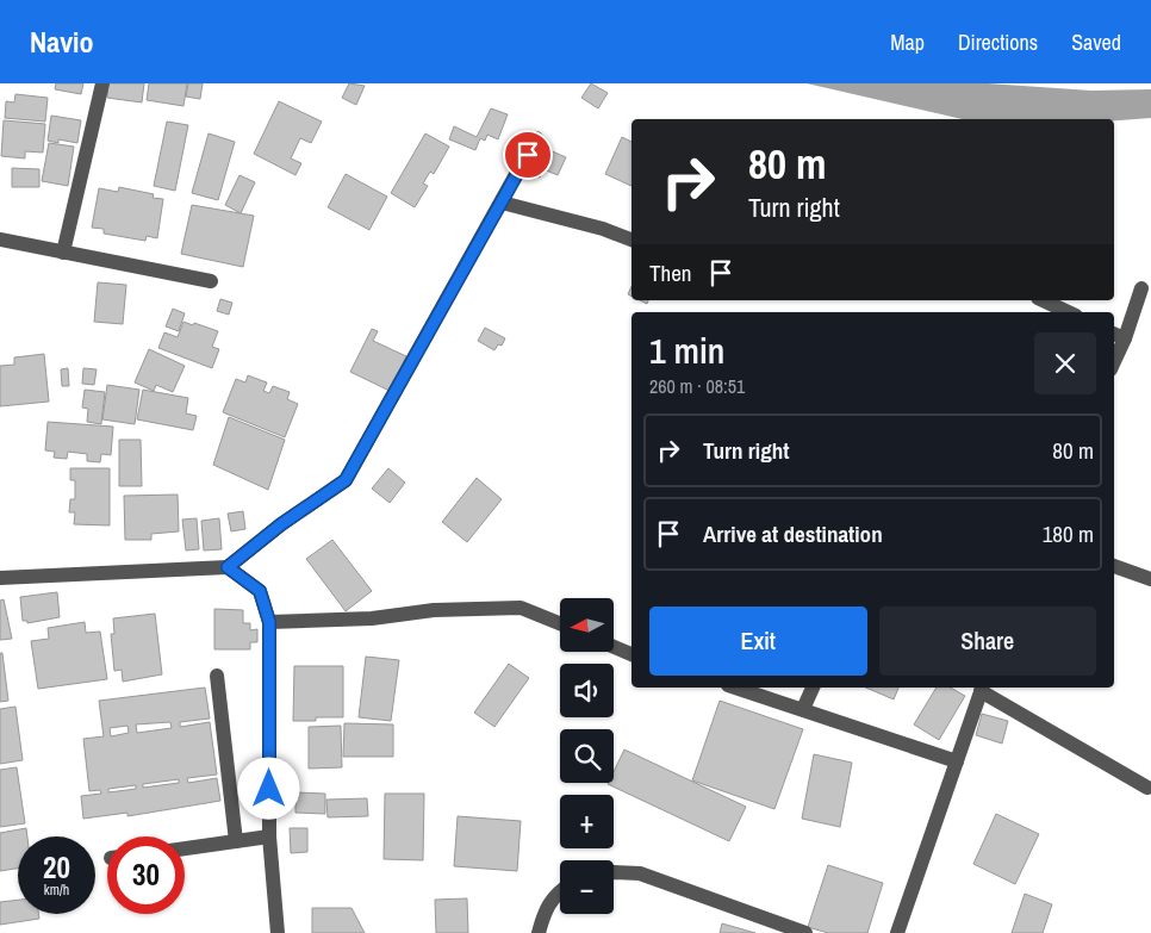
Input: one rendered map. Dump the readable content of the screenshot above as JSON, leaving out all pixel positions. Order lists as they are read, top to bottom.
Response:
{
  "north": "left",
  "page": {
    "header": "Navio",
    "nav": ["Map", "Directions", "Saved"],
    "turn": ["80 m", "Turn right"],
    "then": "Then",
    "heading": ["1 min", "260 m · 08:51"],
    "list": [
      {
        "name": "Turn right",
        "value": "80 m"
      },
      {
        "name": "Arrive at destination",
        "value": "180 m"
      }
    ],
    "buttons": ["Exit", "Share"],
    "map_buttons": ["+", "−"],
    "speed": "20 km/h",
    "limit": "30"
  }
}
